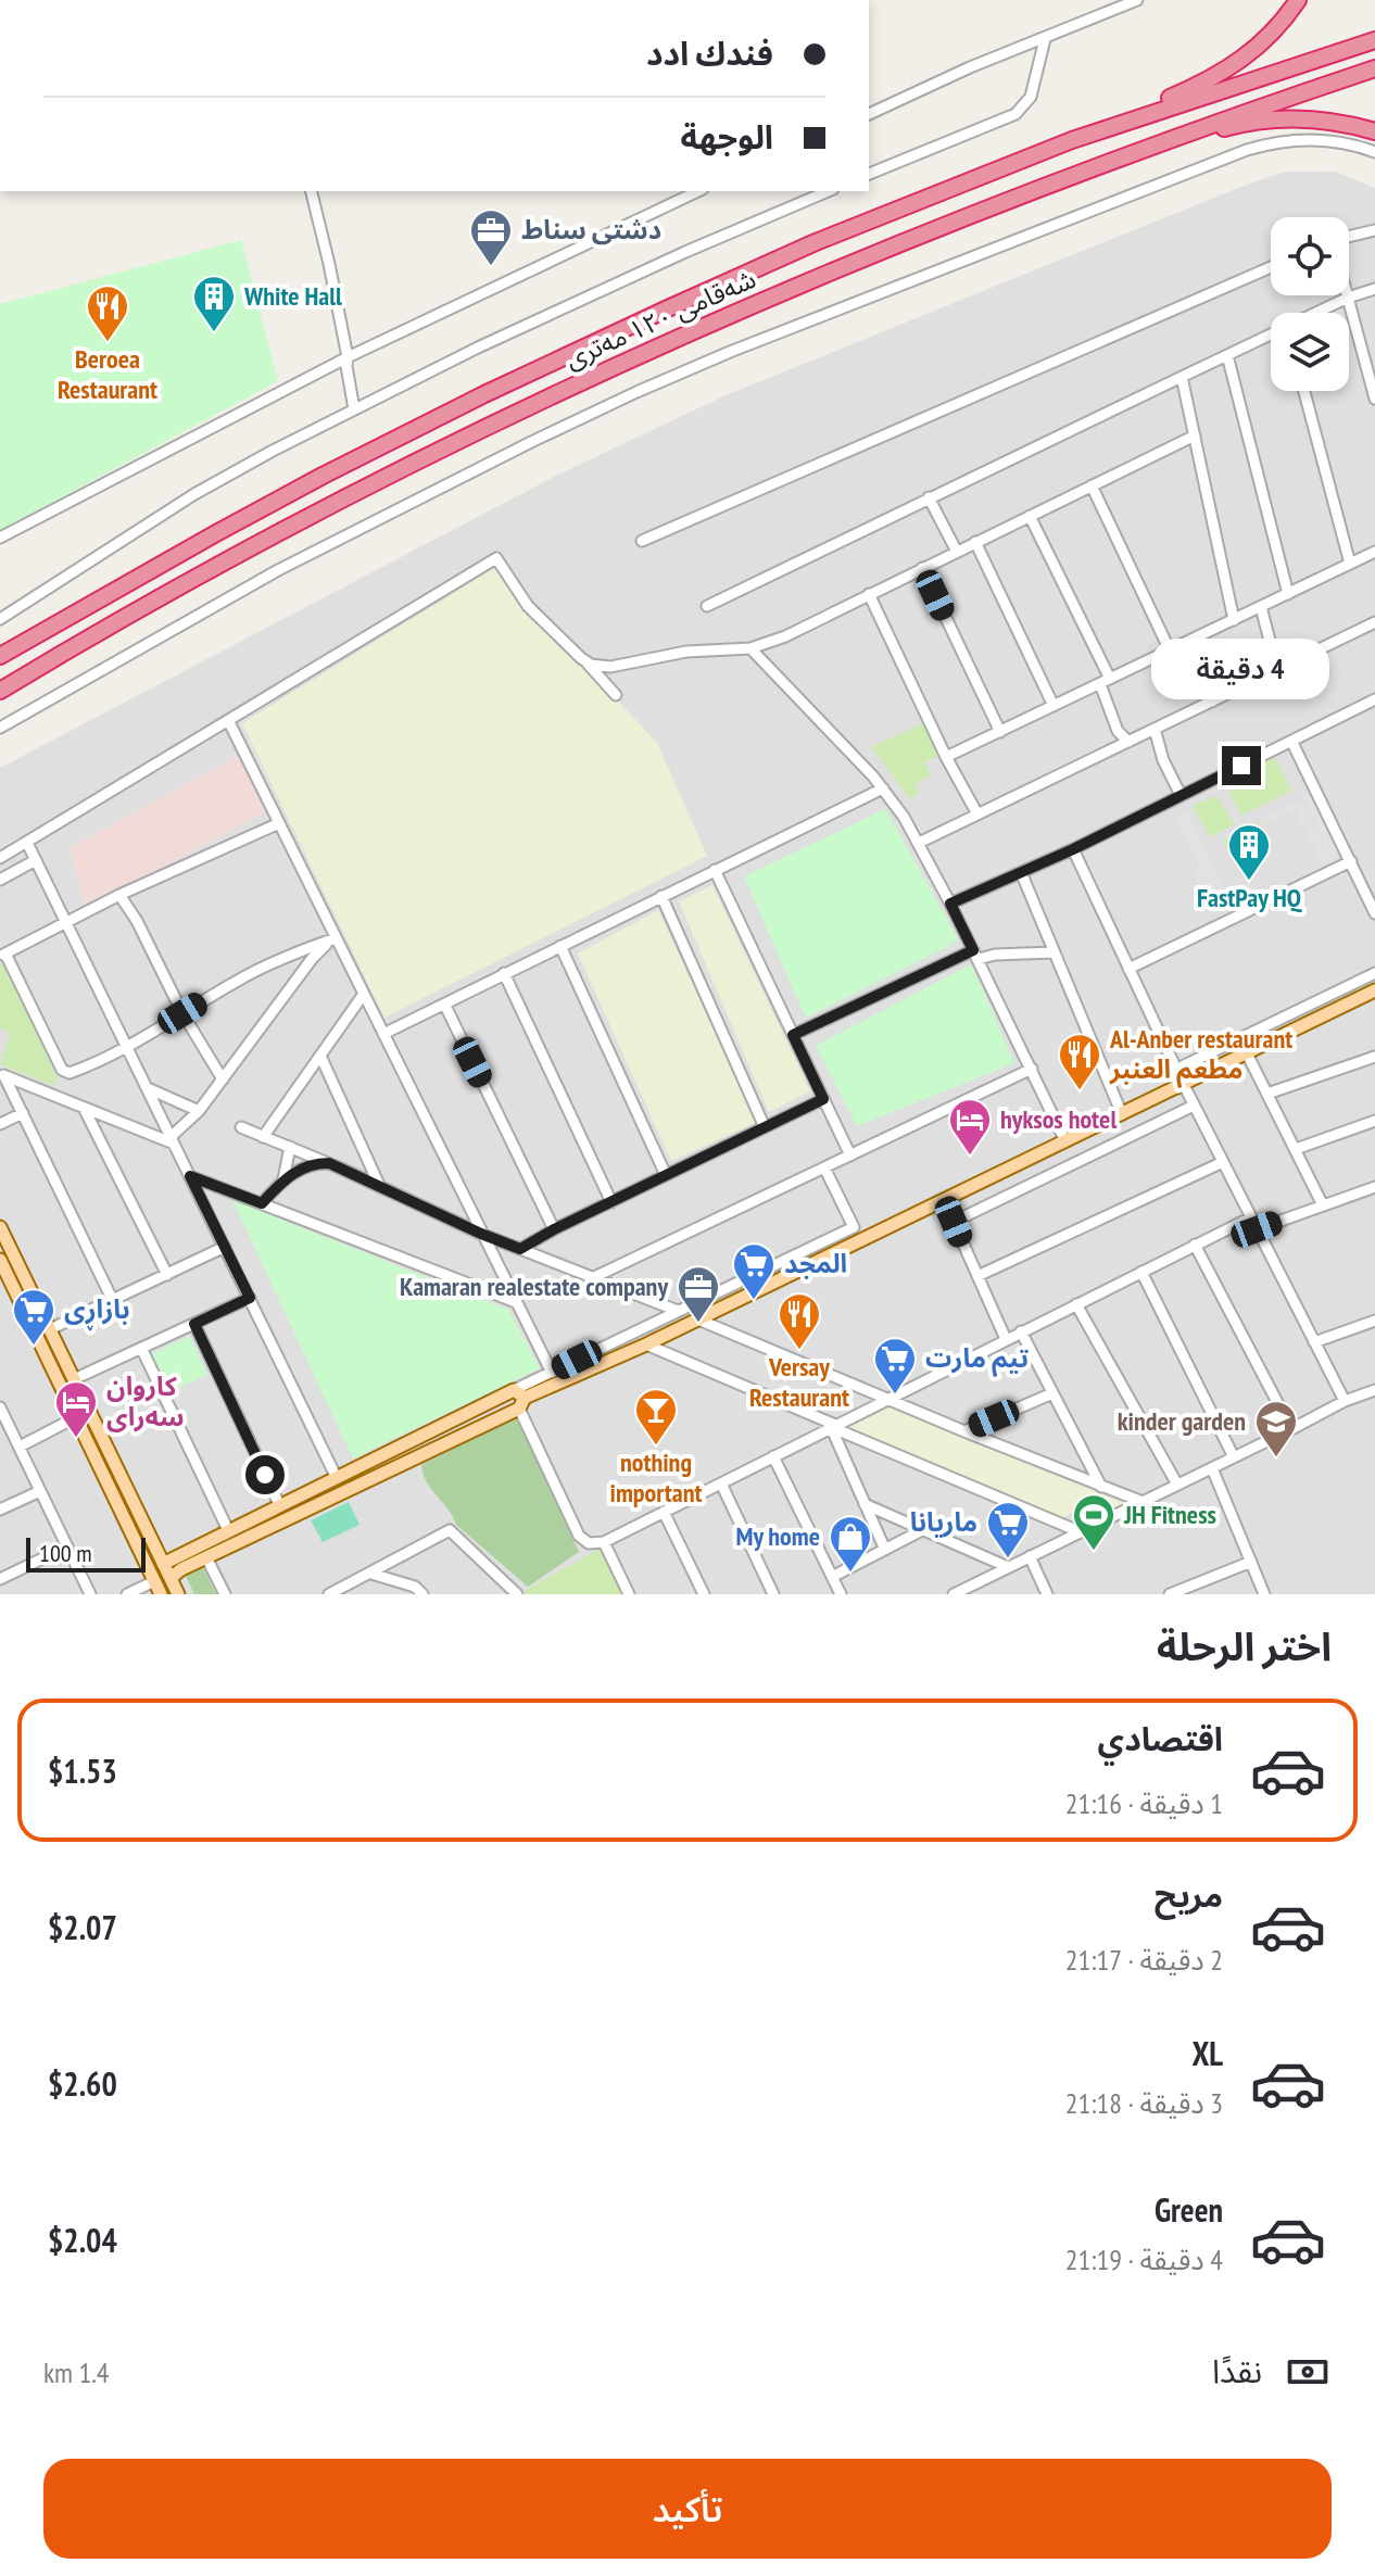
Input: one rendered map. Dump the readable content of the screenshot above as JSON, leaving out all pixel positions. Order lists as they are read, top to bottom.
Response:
{
  "streets": {
    "highway": ["شەقامی ١٢٠ مەتری"]
  },
  "places": {
    "office": ["دشتی سناط", "Kamaran realestate company"],
    "building": ["White Hall", "FastPay HQ"],
    "restaurant": ["Beroea Restaurant", "Al-Anber restaurant مطعم العنبر", "Versay Restaurant"],
    "hotel": ["hyksos hotel", "کاروان سەرای"],
    "supermarket": [
      "المجد",
      "بازاڕی",
      "تيم مارت",
      "ماريانا"
    ],
    "bar": ["nothing important"],
    "school or university": ["kinder garden"],
    "sports": ["JH Fitness"],
    "shop": ["My home"]
  },
  "scale_bar": "100 m",
  "page": {
    "banner": ["فندك ادد", "الوجهة"],
    "bubble": "4 دقيقة",
    "scale": "100 m",
    "heading": "اختر الرحلة",
    "list": [
      {
        "name": "اقتصادي",
        "note": "1 دقيقة · 21:16",
        "value": "$1.53"
      },
      {
        "name": "مريح",
        "note": "2 دقيقة · 21:17",
        "value": "$2.07"
      },
      {
        "name": "XL",
        "note": "3 دقيقة · 21:18",
        "value": "$2.60"
      },
      {
        "name": "Green",
        "note": "4 دقيقة · 21:19",
        "value": "$2.04"
      }
    ],
    "pay": ["نقدًا", "1.4 km"],
    "buttons": "تأكيد"
  }
}
